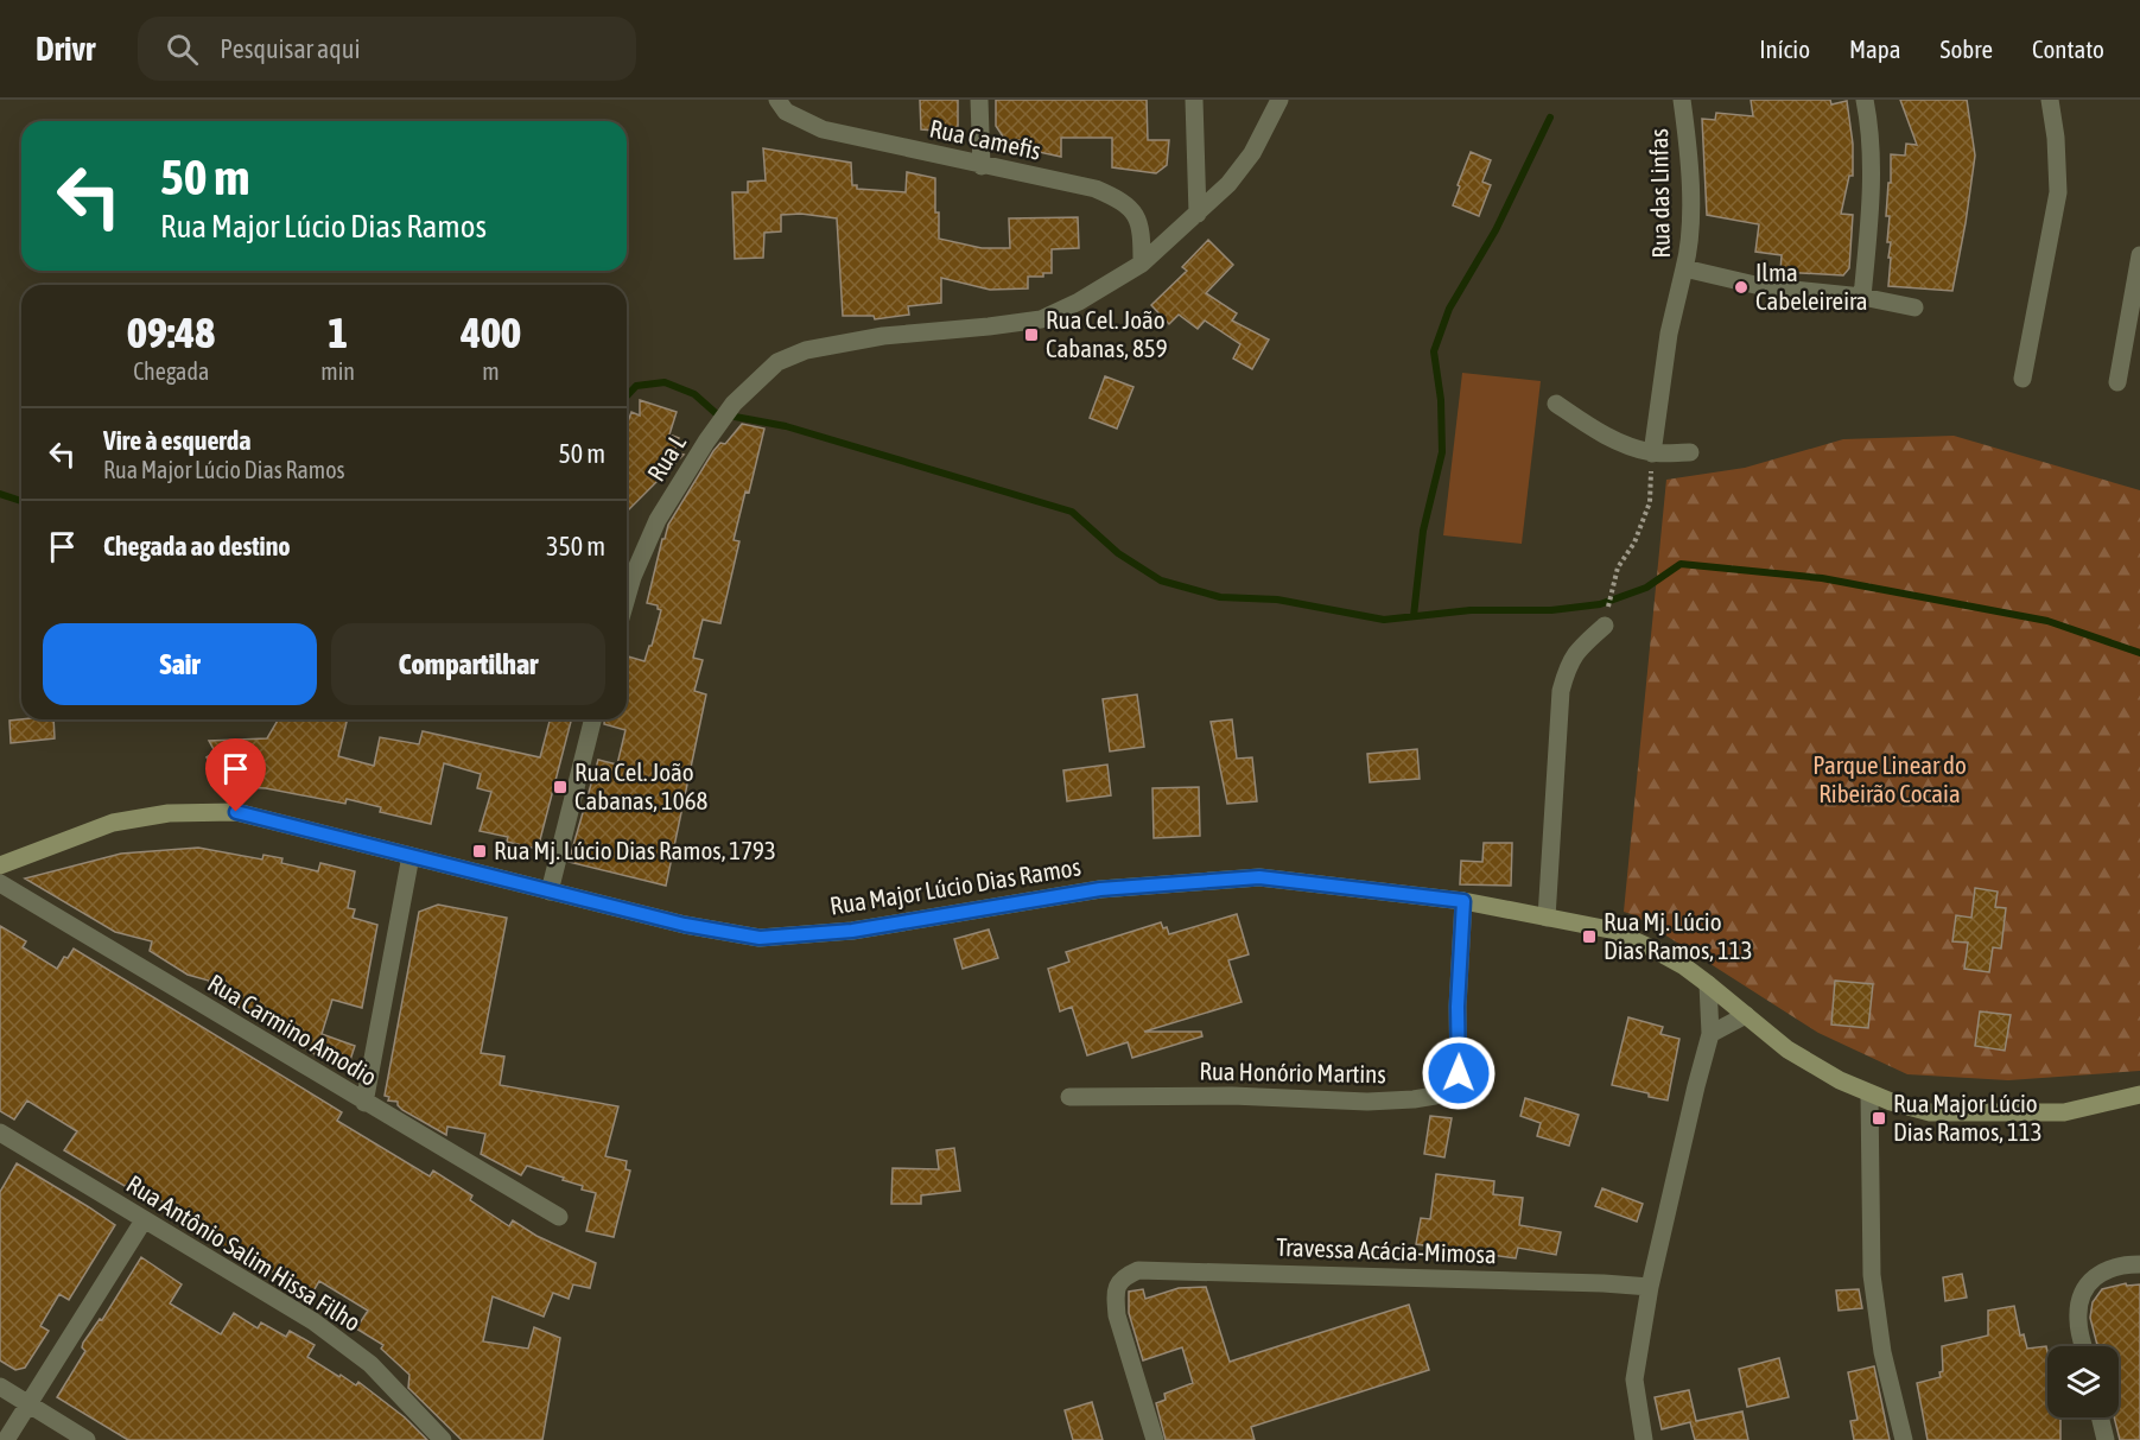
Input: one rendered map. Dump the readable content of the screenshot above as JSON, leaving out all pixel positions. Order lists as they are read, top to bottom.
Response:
{
  "streets": {
    "main road": ["Rua Major Lúcio Dias Ramos"],
    "street": [
      "Rua Camefis",
      "Rua das Linfas",
      "Rua L",
      "Rua Carmino Amodio",
      "Rua Honório Martins",
      "Travessa Acácia-Mimosa",
      "Rua Antônio Salim Hissa Filho"
    ]
  },
  "crossings": [
    ["Rua Camefis", "Rua L"],
    ["Rua Major Lúcio Dias Ramos", "Rua Honório Martins"]
  ],
  "parks": ["Parque Linear do Ribeirão Cocaia"],
  "places": {
    "other": ["Ilma Cabeleireira"],
    "transit": [
      "Rua Cel. João Cabanas, 859",
      "Rua Cel. João Cabanas, 1068",
      "Rua Mj. Lúcio Dias Ramos, 1793",
      "Rua Mj. Lúcio Dias Ramos, 113",
      "Rua Major Lúcio Dias Ramos, 113"
    ]
  },
  "page": {
    "header": "Drivr",
    "search": "Pesquisar aqui",
    "nav": [
      "Início",
      "Mapa",
      "Sobre",
      "Contato"
    ],
    "turn": ["50 m", "Rua Major Lúcio Dias Ramos"],
    "eta": [
      "09:48",
      "Chegada",
      "1",
      "min",
      "400",
      "m"
    ],
    "list": [
      {
        "name": "Vire à esquerda",
        "note": "Rua Major Lúcio Dias Ramos",
        "value": "50 m"
      },
      {
        "name": "Chegada ao destino",
        "value": "350 m"
      }
    ],
    "buttons": ["Sair", "Compartilhar"]
  }
}
